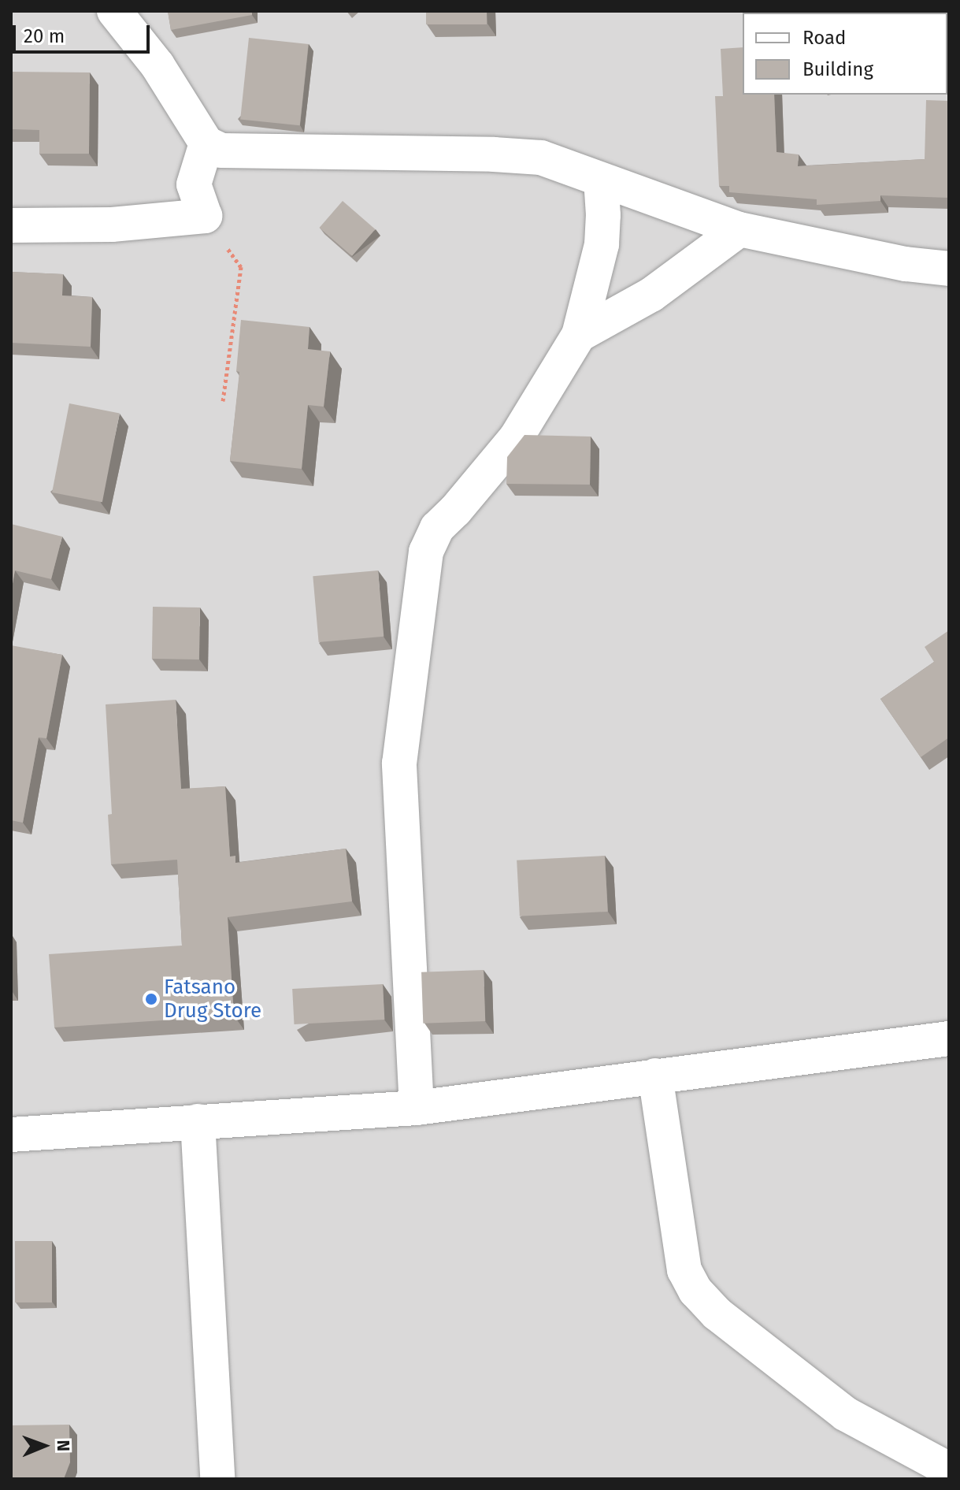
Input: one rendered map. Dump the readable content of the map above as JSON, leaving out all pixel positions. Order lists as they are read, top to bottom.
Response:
{
  "places": ["Fatsano Drug Store"],
  "legend": ["Road", "Building"],
  "scale_bar": "20 m",
  "north": "right"
}
